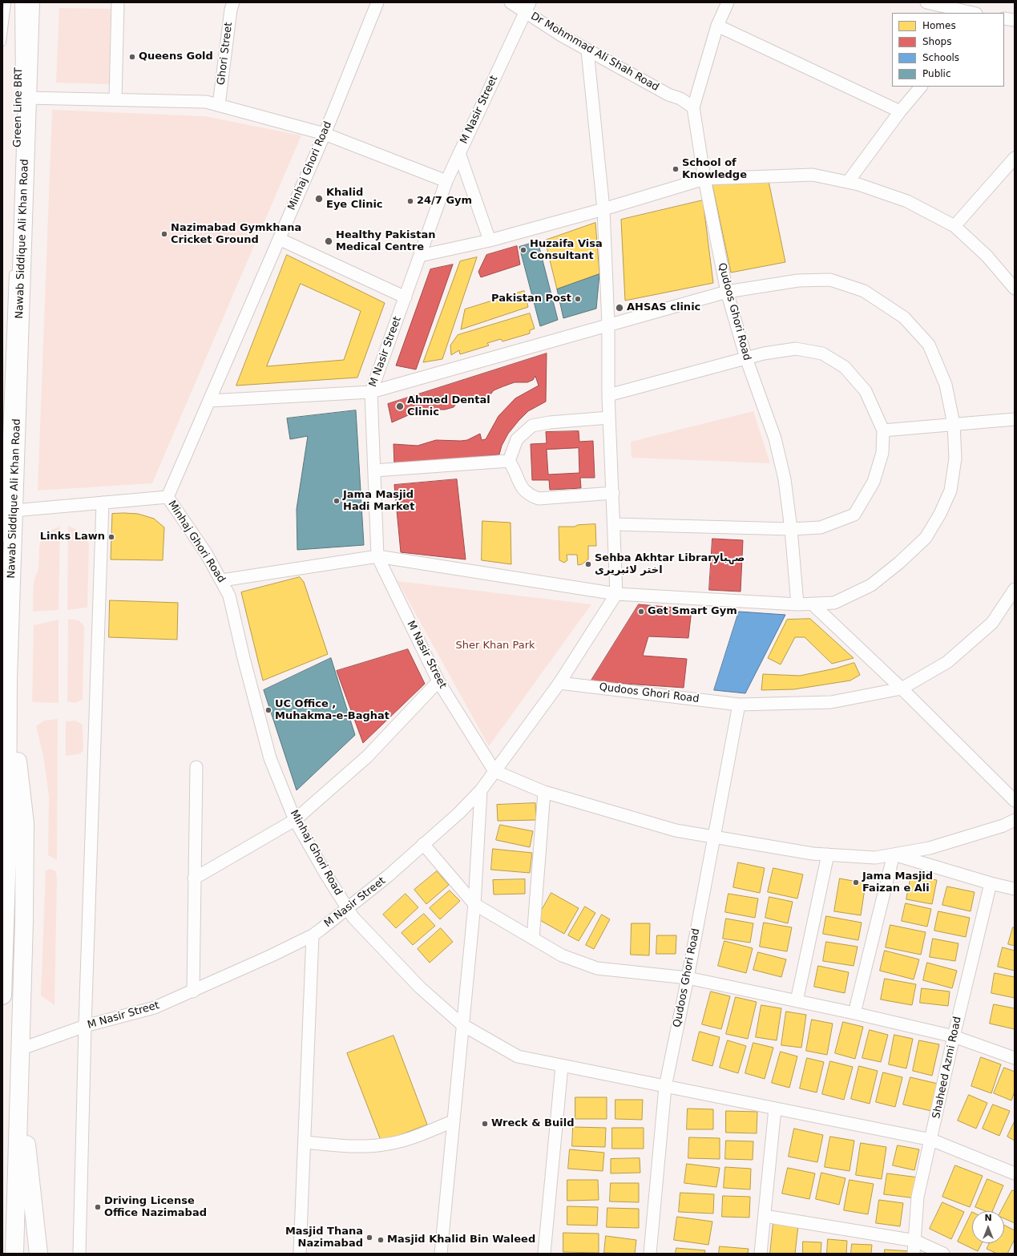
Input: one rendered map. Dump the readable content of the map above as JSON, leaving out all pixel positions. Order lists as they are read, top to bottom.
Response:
{
  "streets": {
    "main road": ["Nawab Siddique Ali Khan Road"],
    "street": [
      "Dr Mohmmad Ali Shah Road",
      "Ghori Street",
      "M Nasir Street",
      "Minhaj Ghori Road",
      "Qudoos Ghori Road",
      "Shaheed Azmi Road"
    ],
    "lane": ["Green Line BRT"]
  },
  "crossings": [
    ["Dr Mohmmad Ali Shah Road", "M Nasir Street"],
    ["Dr Mohmmad Ali Shah Road", "Qudoos Ghori Road"],
    ["Green Line BRT", "Nawab Siddique Ali Khan Road"],
    ["M Nasir Street", "Minhaj Ghori Road"],
    ["Minhaj Ghori Road", "Qudoos Ghori Road"],
    ["Minhaj Ghori Road", "Shaheed Azmi Road"]
  ],
  "parks": ["Sher Khan Park"],
  "places": [
    "Queens Gold",
    "School of Knowledge",
    "Khalid Eye Clinic",
    "24/7 Gym",
    "Nazimabad Gymkhana Cricket Ground",
    "Healthy Pakistan Medical Centre",
    "Huzaifa Visa Consultant",
    "Pakistan Post",
    "AHSAS clinic",
    "Ahmed Dental Clinic",
    "Jama Masjid Hadi Market",
    "Links Lawn",
    "Sehba Akhtar Libraryصہبا اختر لائبریری",
    "Get Smart Gym",
    "UC Office , Muhakma-e-Baghat",
    "Jama Masjid Faizan e Ali",
    "Wreck & Build",
    "Driving License Office Nazimabad",
    "Masjid Thana Nazimabad",
    "Masjid Khalid Bin Waleed"
  ],
  "legend": [
    "Homes",
    "Shops",
    "Schools",
    "Public"
  ],
  "north": "top"
}
